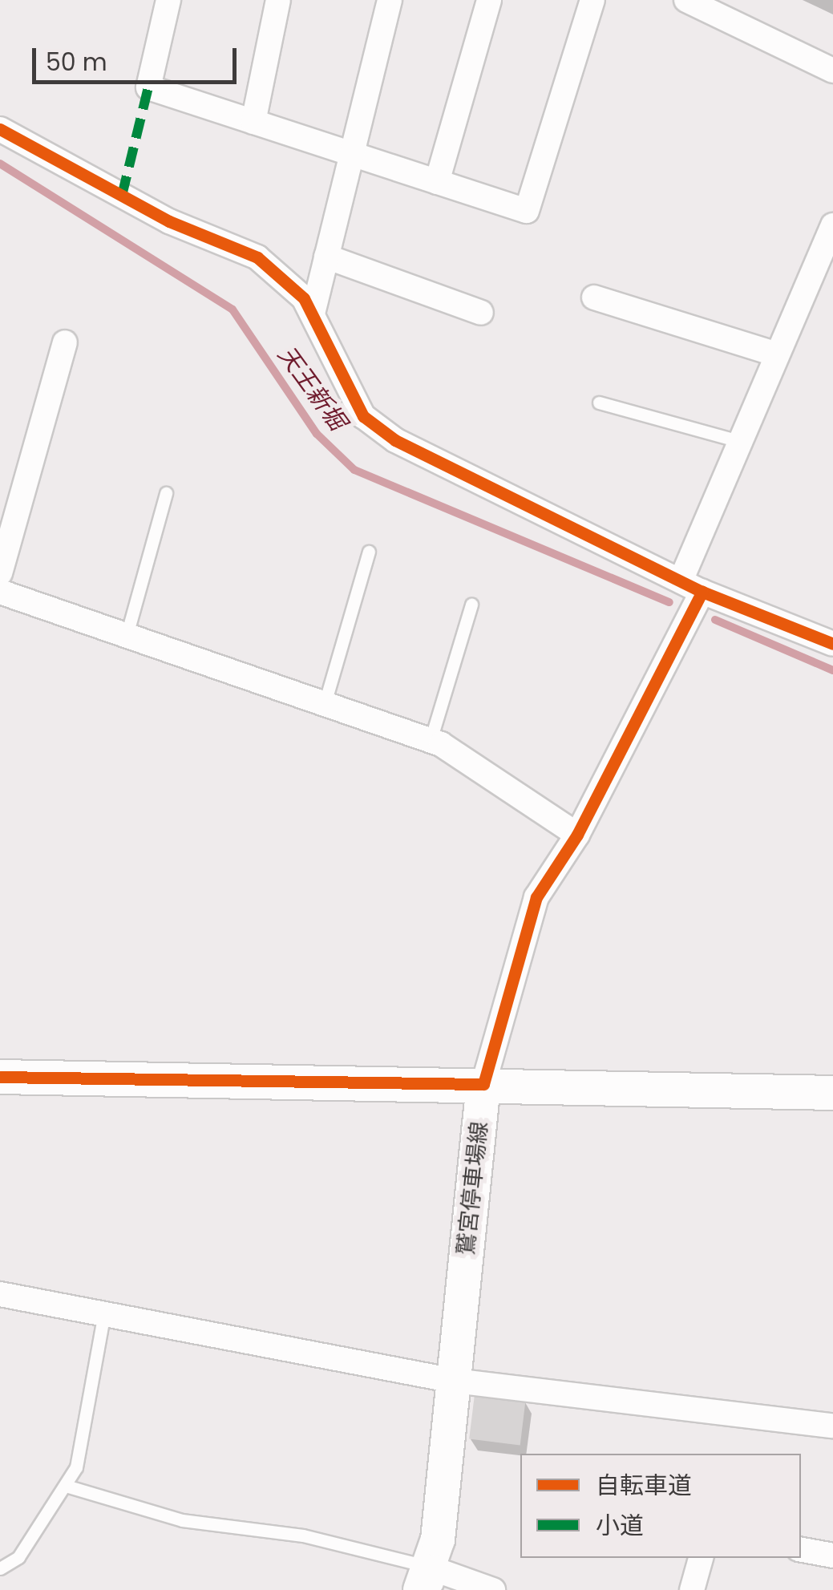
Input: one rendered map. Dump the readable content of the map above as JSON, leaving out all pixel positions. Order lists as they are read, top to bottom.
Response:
{
  "streets": {
    "main road": ["鷲宮停車場線"]
  },
  "water": ["天王新堀"],
  "legend": ["自転車道", "小道"],
  "scale_bar": "50 m"
}
